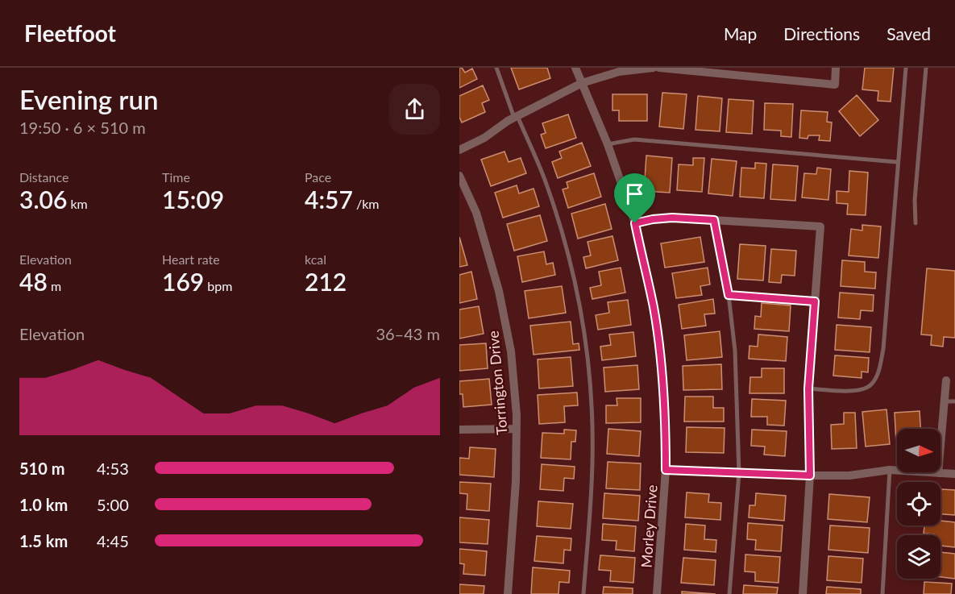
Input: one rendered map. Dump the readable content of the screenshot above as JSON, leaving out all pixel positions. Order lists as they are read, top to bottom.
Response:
{
  "streets": {
    "street": ["Torrington Drive", "Morley Drive"]
  },
  "north": "right",
  "page": {
    "header": "Fleetfoot",
    "nav": ["Map", "Directions", "Saved"],
    "heading": ["Evening run", "19:50 · 6 × 510 m"],
    "stats": [
      ["Distance", "3.06 km"],
      ["Time", "15:09"],
      ["Pace", "4:57 /km"],
      ["Elevation", "48 m"],
      ["Heart rate", "169 bpm"],
      ["kcal", "212"]
    ],
    "chart": ["Elevation", "36–43 m"],
    "list": [
      {
        "name": "510 m",
        "note": "4:53"
      },
      {
        "name": "1.0 km",
        "note": "5:00"
      },
      {
        "name": "1.5 km",
        "note": "4:45"
      }
    ]
  }
}
